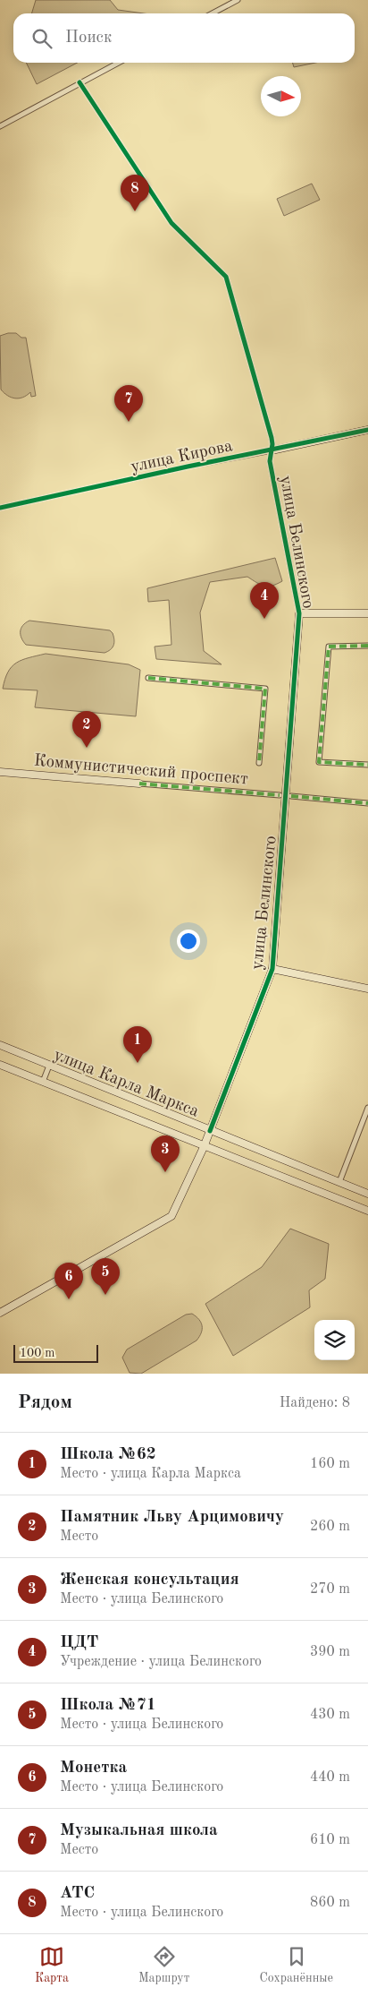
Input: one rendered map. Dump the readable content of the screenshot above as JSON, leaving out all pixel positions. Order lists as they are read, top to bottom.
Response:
{
  "streets": {
    "street": [
      "улица Кирова",
      "улица Белинского",
      "Коммунистический проспект",
      "улица Карла Маркса"
    ]
  },
  "crossings": [
    ["улица Кирова", "улица Белинского"],
    ["улица Белинского", "улица Карла Маркса"]
  ],
  "scale_bar": "100 m",
  "north": "right",
  "page": {
    "search": "Поиск",
    "pins": [
      "8",
      "7",
      "4",
      "2",
      "1",
      "3",
      "5",
      "6"
    ],
    "scale": "100 m",
    "heading": ["Рядом", "Найдено: 8"],
    "list": [
      {
        "mark": "1",
        "name": "Школа №62",
        "note": "Место · улица Карла Маркса",
        "value": "160 m"
      },
      {
        "mark": "2",
        "name": "Памятник Льву Арцимовичу",
        "note": "Место",
        "value": "260 m"
      },
      {
        "mark": "3",
        "name": "Женская консультация",
        "note": "Место · улица Белинского",
        "value": "270 m"
      },
      {
        "mark": "4",
        "name": "ЦДТ",
        "note": "Учреждение · улица Белинского",
        "value": "390 m"
      },
      {
        "mark": "5",
        "name": "Школа №71",
        "note": "Место · улица Белинского",
        "value": "430 m"
      },
      {
        "mark": "6",
        "name": "Монетка",
        "note": "Место · улица Белинского",
        "value": "440 m"
      },
      {
        "mark": "7",
        "name": "Музыкальная школа",
        "note": "Место",
        "value": "610 m"
      },
      {
        "mark": "8",
        "name": "АТС",
        "note": "Место · улица Белинского",
        "value": "860 m"
      }
    ],
    "nav": ["Карта", "Маршрут", "Сохранённые"]
  }
}
